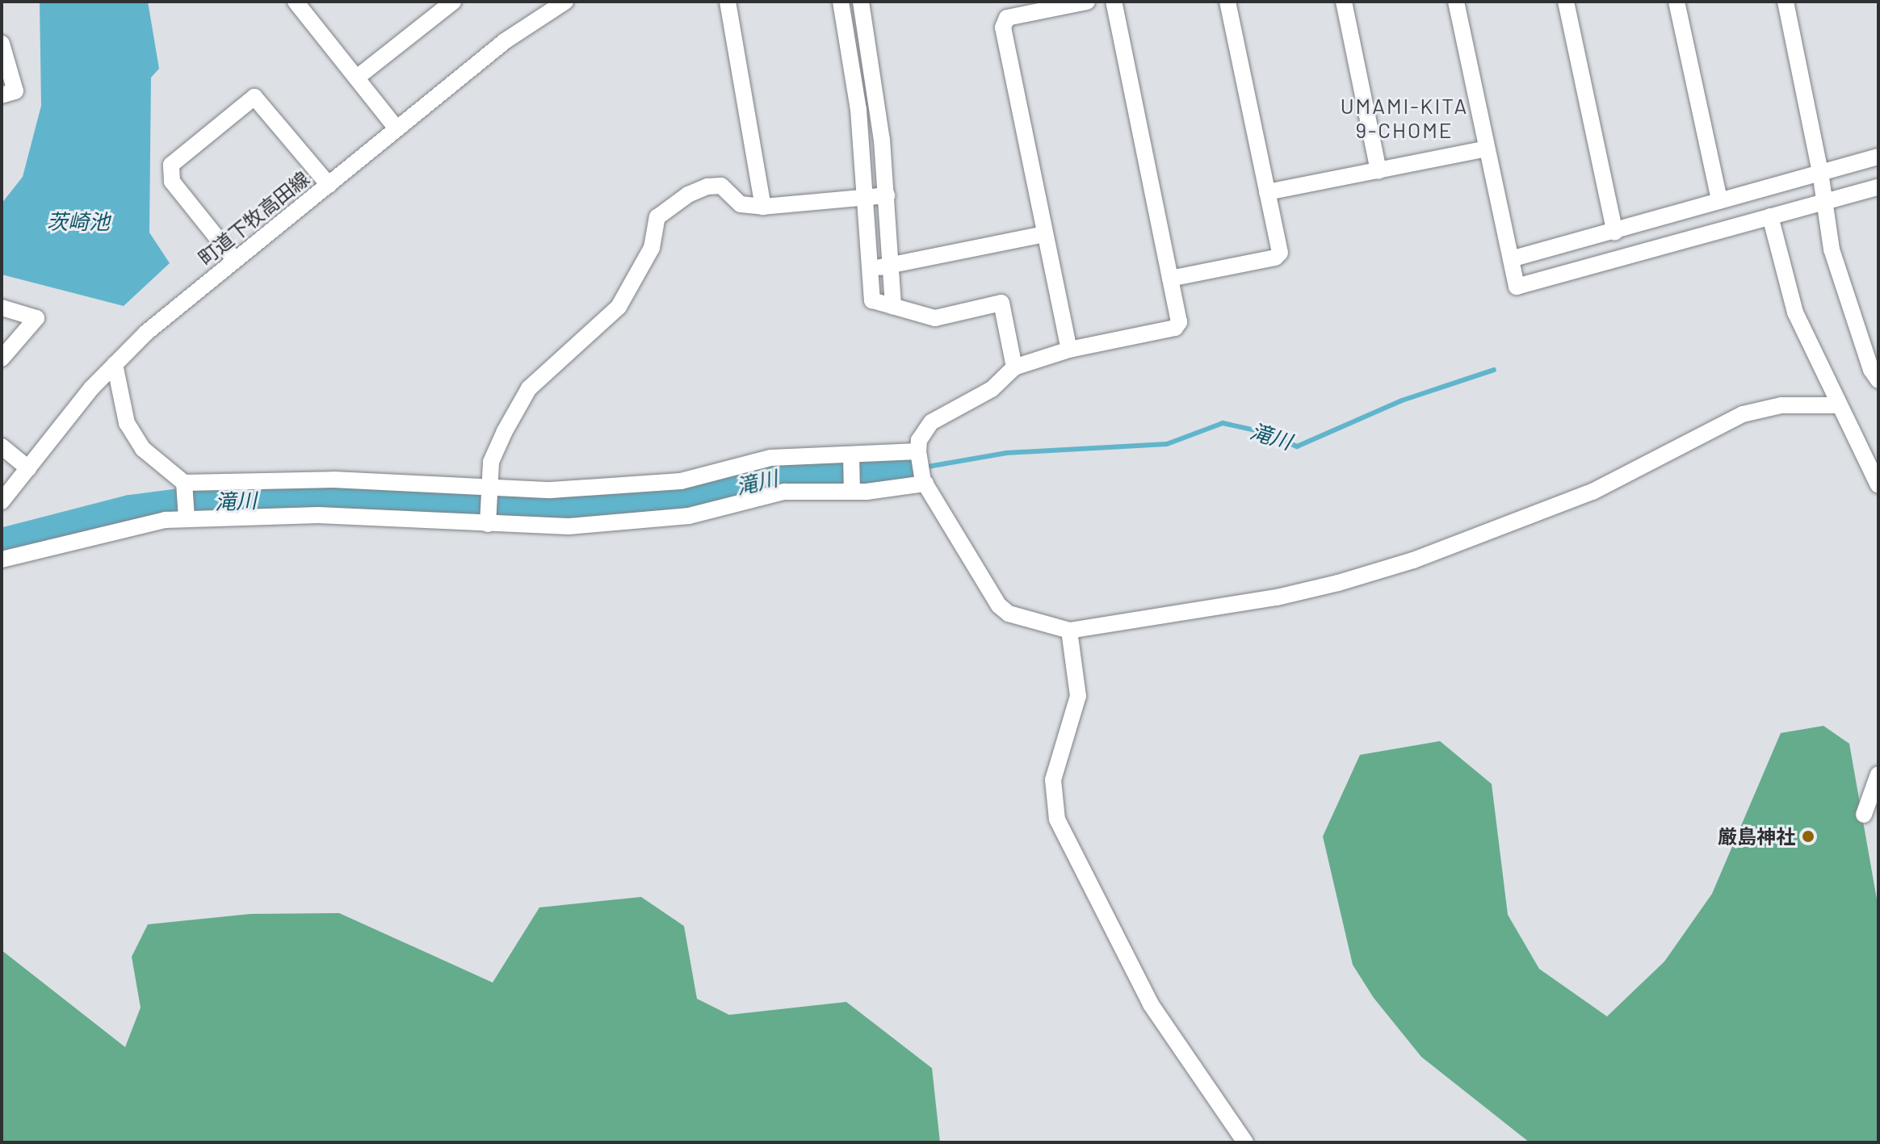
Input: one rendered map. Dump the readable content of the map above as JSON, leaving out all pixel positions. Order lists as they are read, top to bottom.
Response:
{
  "streets": {
    "street": ["町道下牧高田線"]
  },
  "districts": ["UMAMI-KITA 9-CHOME"],
  "water": ["茨崎池", "滝川"],
  "places": ["厳島神社"]
}
